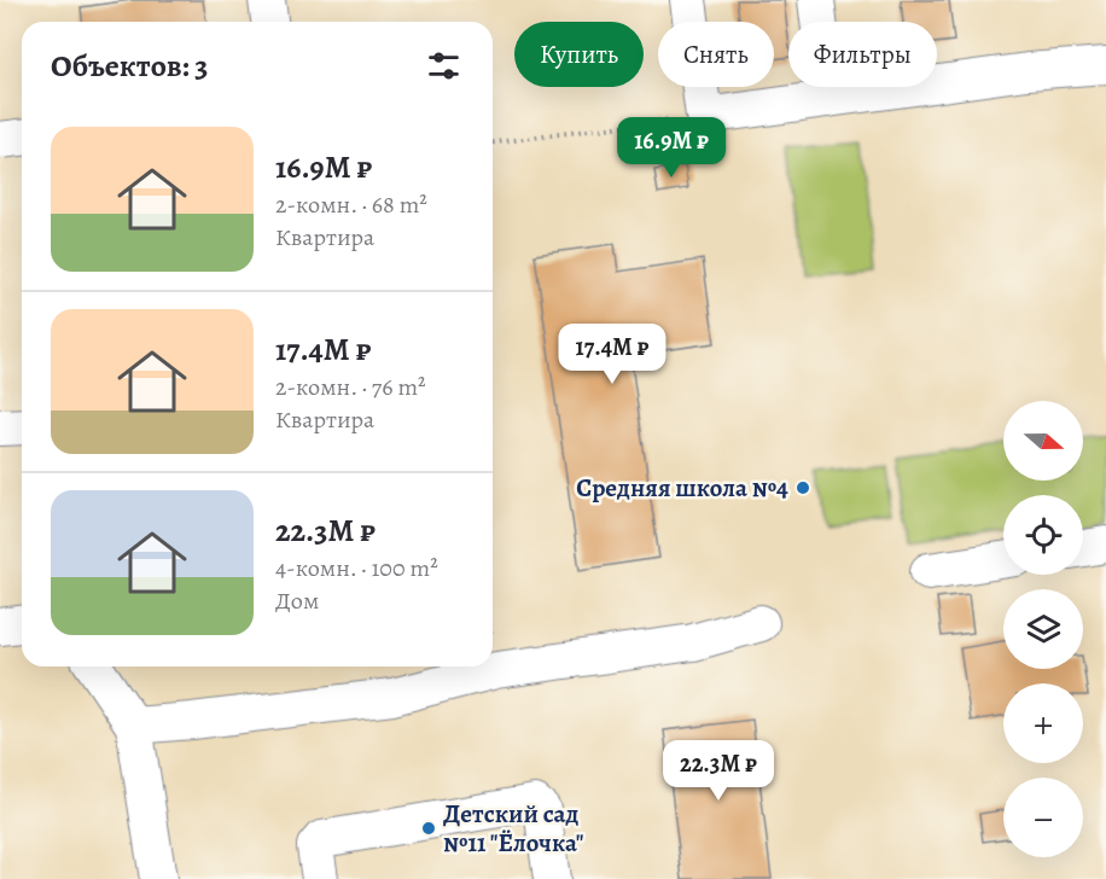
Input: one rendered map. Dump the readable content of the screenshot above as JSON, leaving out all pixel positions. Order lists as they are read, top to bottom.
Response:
{
  "places": ["Средняя школа №4", "Детский сад №11 \"Ёлочка\""],
  "north": "right",
  "page": {
    "chip": ["Купить", "Снять", "Фильтры"],
    "heading": "Объектов: 3",
    "list": [
      {
        "name": "16.9M ₽",
        "note": "2-комн. · 68 m² · Квартира"
      },
      {
        "name": "17.4M ₽",
        "note": "2-комн. · 76 m² · Квартира"
      },
      {
        "name": "22.3M ₽",
        "note": "4-комн. · 100 m² · Дом"
      }
    ],
    "price": ["16.9M ₽", "17.4M ₽", "22.3M ₽"],
    "map_buttons": ["+", "−"]
  }
}
